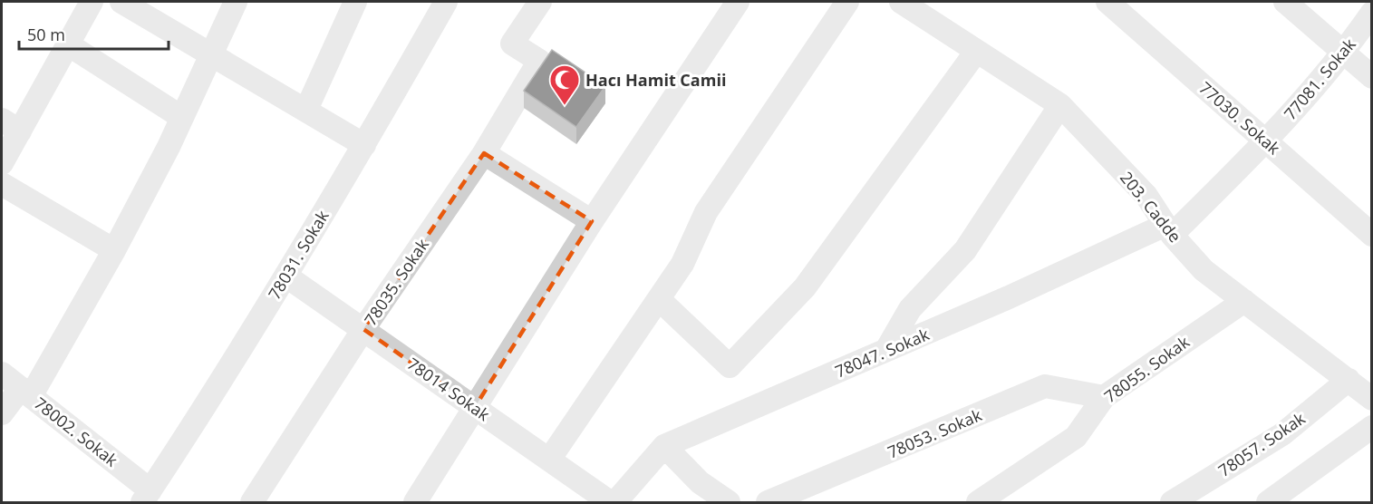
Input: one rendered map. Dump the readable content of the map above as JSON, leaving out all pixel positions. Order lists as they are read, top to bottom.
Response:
{
  "streets": {
    "street": [
      "77081. Sokak",
      "77030. Sokak",
      "203. Cadde",
      "78031. Sokak",
      "78035. Sokak",
      "78047. Sokak",
      "78055. Sokak",
      "78014 Sokak",
      "78002. Sokak",
      "78053. Sokak",
      "78057. Sokak"
    ]
  },
  "crossings": [
    ["77081. Sokak", "77030. Sokak"],
    ["77081. Sokak", "203. Cadde"],
    ["77081. Sokak", "78047. Sokak"],
    ["203. Cadde", "78047. Sokak"],
    ["203. Cadde", "78055. Sokak"],
    ["203. Cadde", "78057. Sokak"],
    ["78031. Sokak", "78014 Sokak"],
    ["78031. Sokak", "78002. Sokak"],
    ["78035. Sokak", "78014 Sokak"],
    ["78047. Sokak", "78014 Sokak"],
    ["78055. Sokak", "78053. Sokak"]
  ],
  "places": {
    "mosque": ["Hacı Hamit Camii"]
  },
  "scale_bar": "50 m"
}
